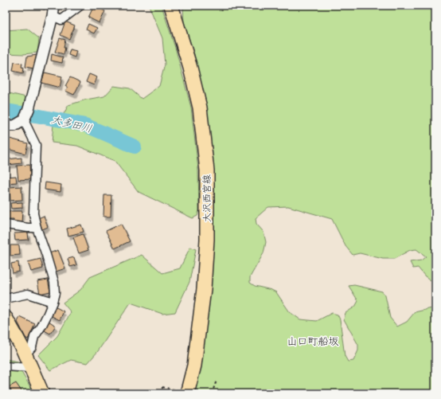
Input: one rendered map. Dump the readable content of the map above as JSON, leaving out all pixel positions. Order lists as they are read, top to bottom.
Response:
{
  "streets": {
    "main road": ["大沢西宮線"]
  },
  "districts": ["山口町船坂"],
  "water": ["大多田川"]
}
